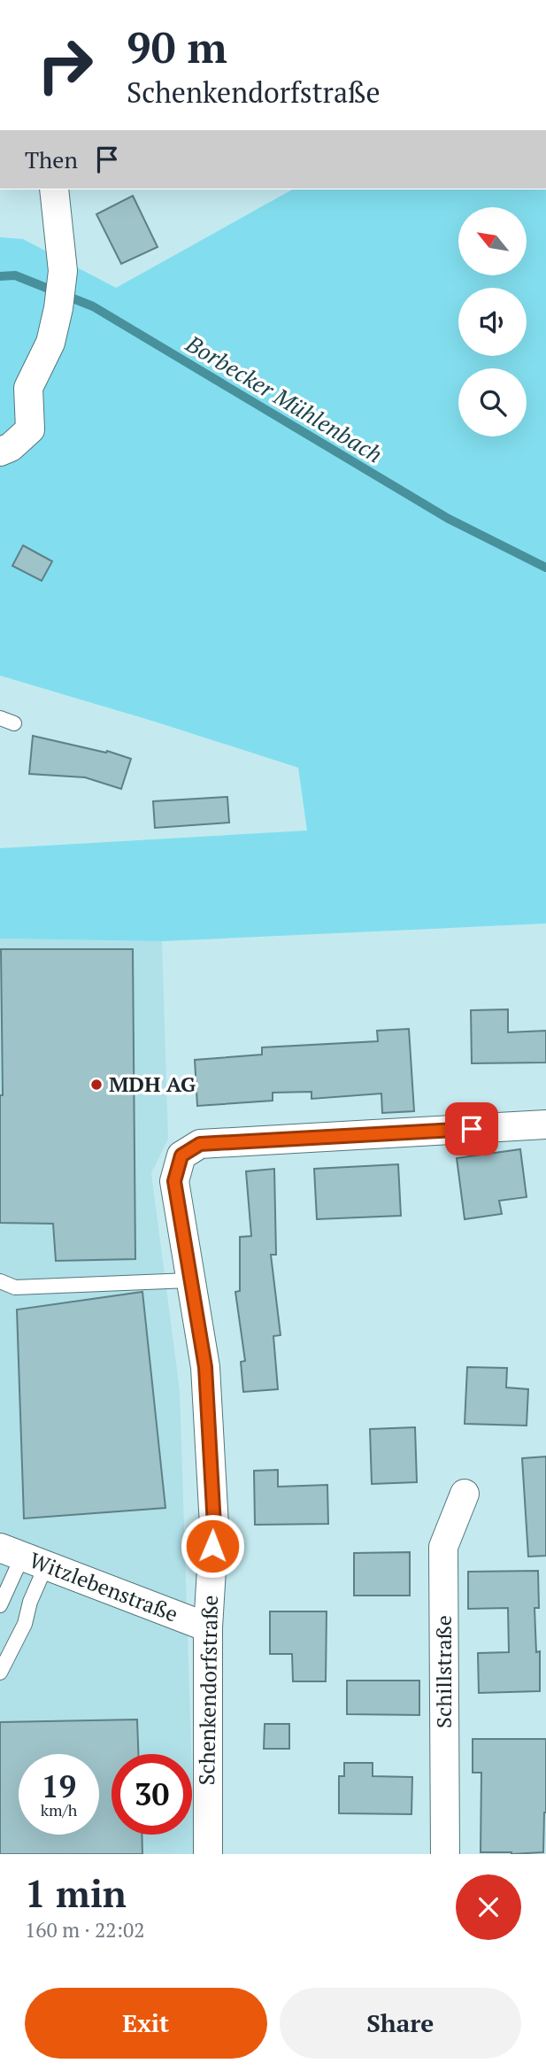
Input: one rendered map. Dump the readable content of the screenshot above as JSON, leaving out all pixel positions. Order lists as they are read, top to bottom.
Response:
{
  "streets": {
    "street": ["Witzlebenstraße", "Schillstraße", "Schenkendorfstraße"]
  },
  "crossings": [
    ["Witzlebenstraße", "Schenkendorfstraße"]
  ],
  "water": ["Borbecker Mühlenbach"],
  "places": ["MDH AG"],
  "north": "top left",
  "page": {
    "turn": ["90 m", "Schenkendorfstraße"],
    "then": "Then",
    "speed": "19 km/h",
    "limit": "30",
    "heading": ["1 min", "160 m · 22:02"],
    "buttons": ["Exit", "Share"]
  }
}
